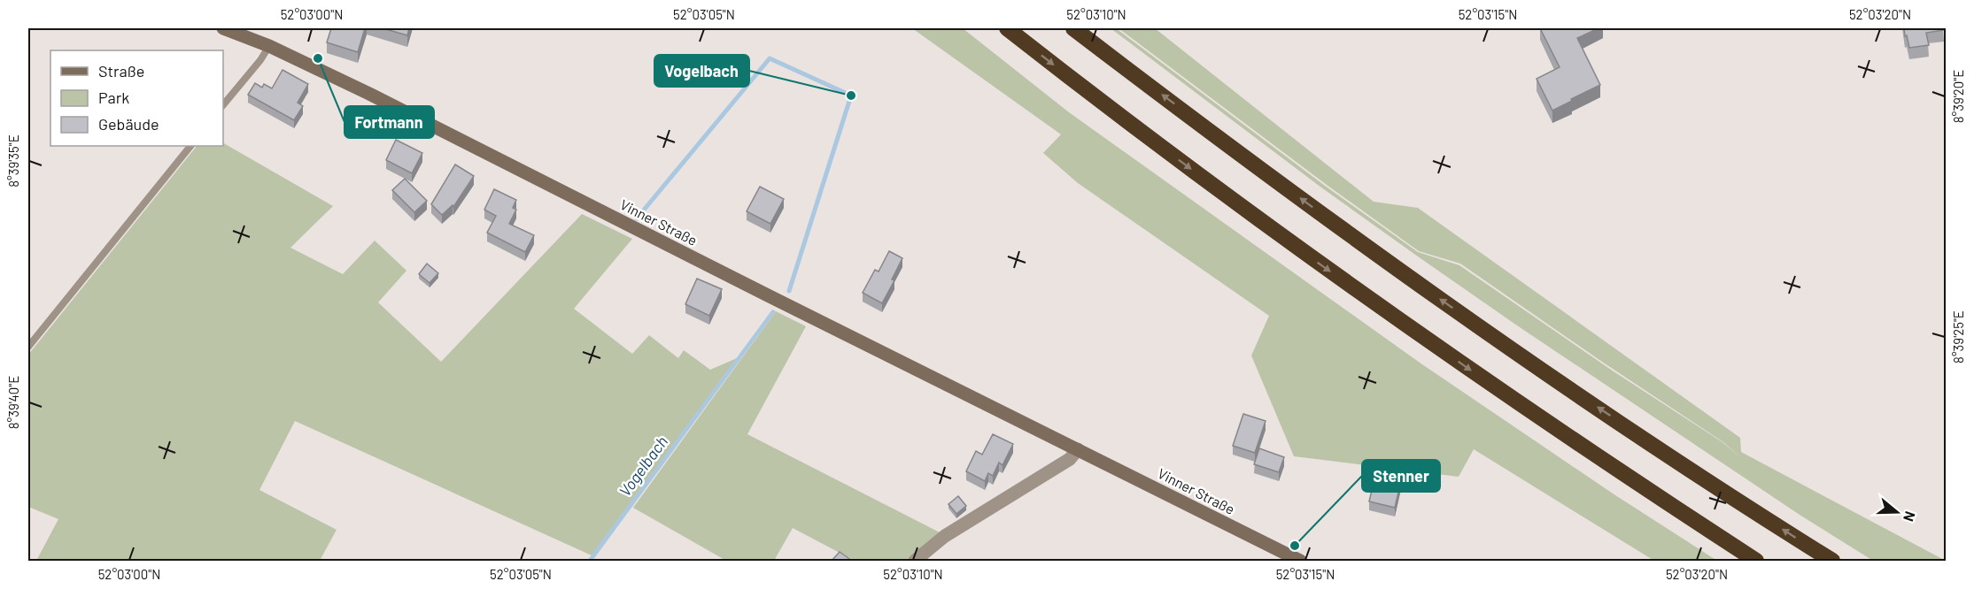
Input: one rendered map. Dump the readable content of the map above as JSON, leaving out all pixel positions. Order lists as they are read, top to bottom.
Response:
{
  "streets": {
    "street": ["Vinner Straße"]
  },
  "water": ["Vogelbach"],
  "places": ["Fortmann", "Vogelbach", "Stenner"],
  "legend": ["Straße", "Park", "Gebäude"],
  "north": "right",
  "coordinates": [
    "52°03'00\"N",
    "52°03'05\"N",
    "52°03'10\"N",
    "52°03'15\"N",
    "52°03'20\"N",
    "8°39'20\"E",
    "8°39'35\"E",
    "8°39'25\"E",
    "8°39'40\"E"
  ]
}
